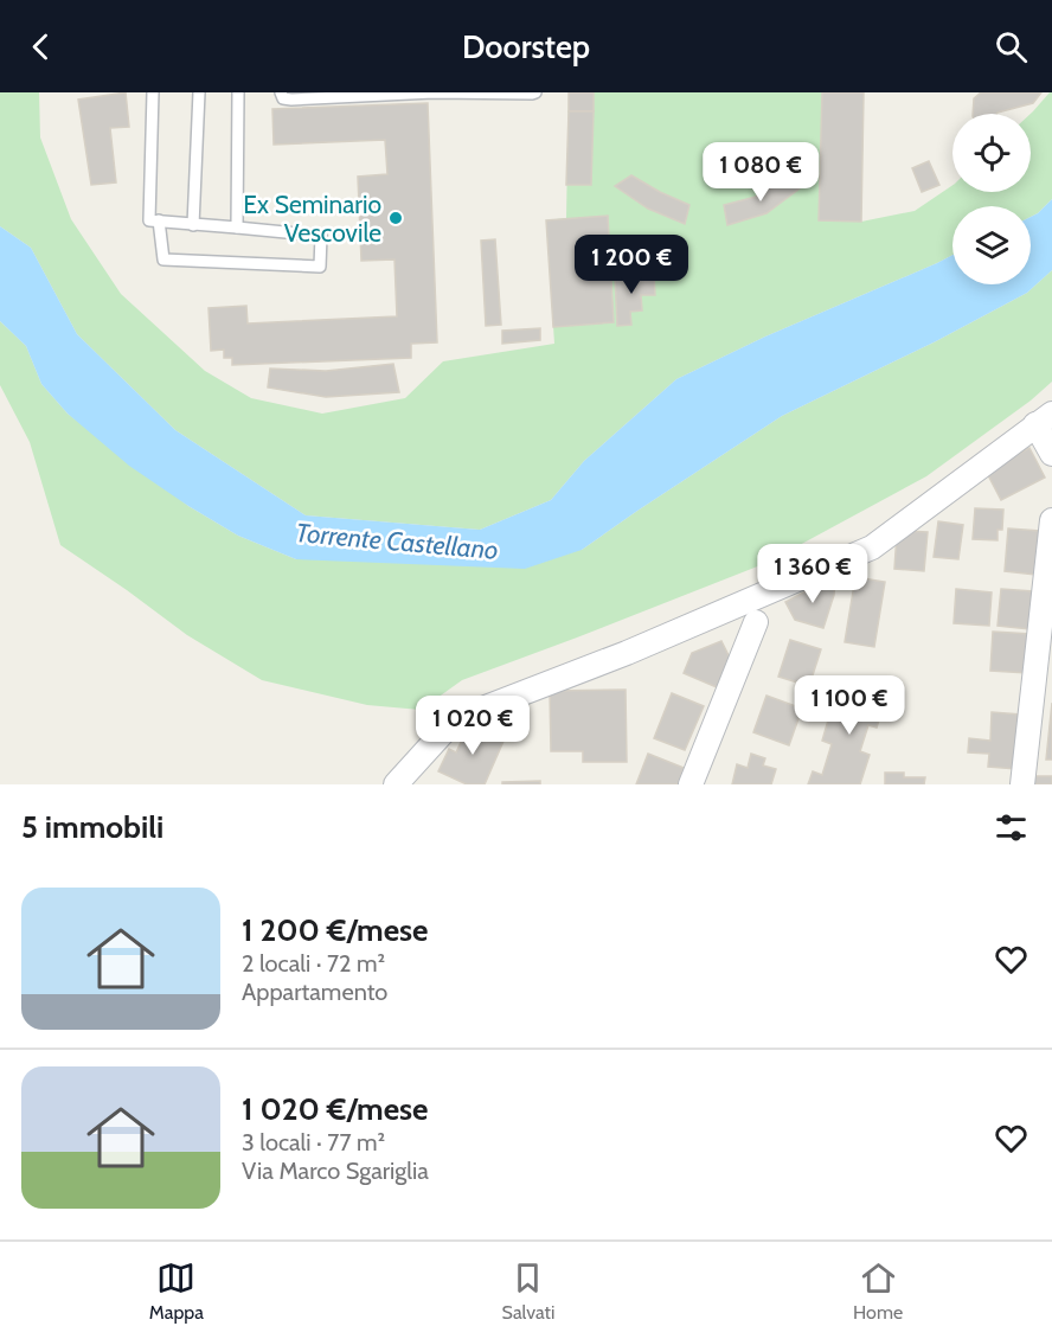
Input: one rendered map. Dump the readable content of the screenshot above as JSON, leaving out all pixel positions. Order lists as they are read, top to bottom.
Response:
{
  "water": ["Torrente Castellano"],
  "places": ["Ex Seminario Vescovile"],
  "page": {
    "header": "Doorstep",
    "price": [
      "1 080 €",
      "1 200 €",
      "1 360 €",
      "1 100 €",
      "1 020 €"
    ],
    "heading": "5 immobili",
    "list": [
      {
        "name": "1 200 €/mese",
        "note": "2 locali · 72 m² · Appartamento"
      },
      {
        "name": "1 020 €/mese",
        "note": "3 locali · 77 m² · Via Marco Sgariglia"
      }
    ],
    "tabs": ["Mappa", "Salvati", "Home"]
  }
}
